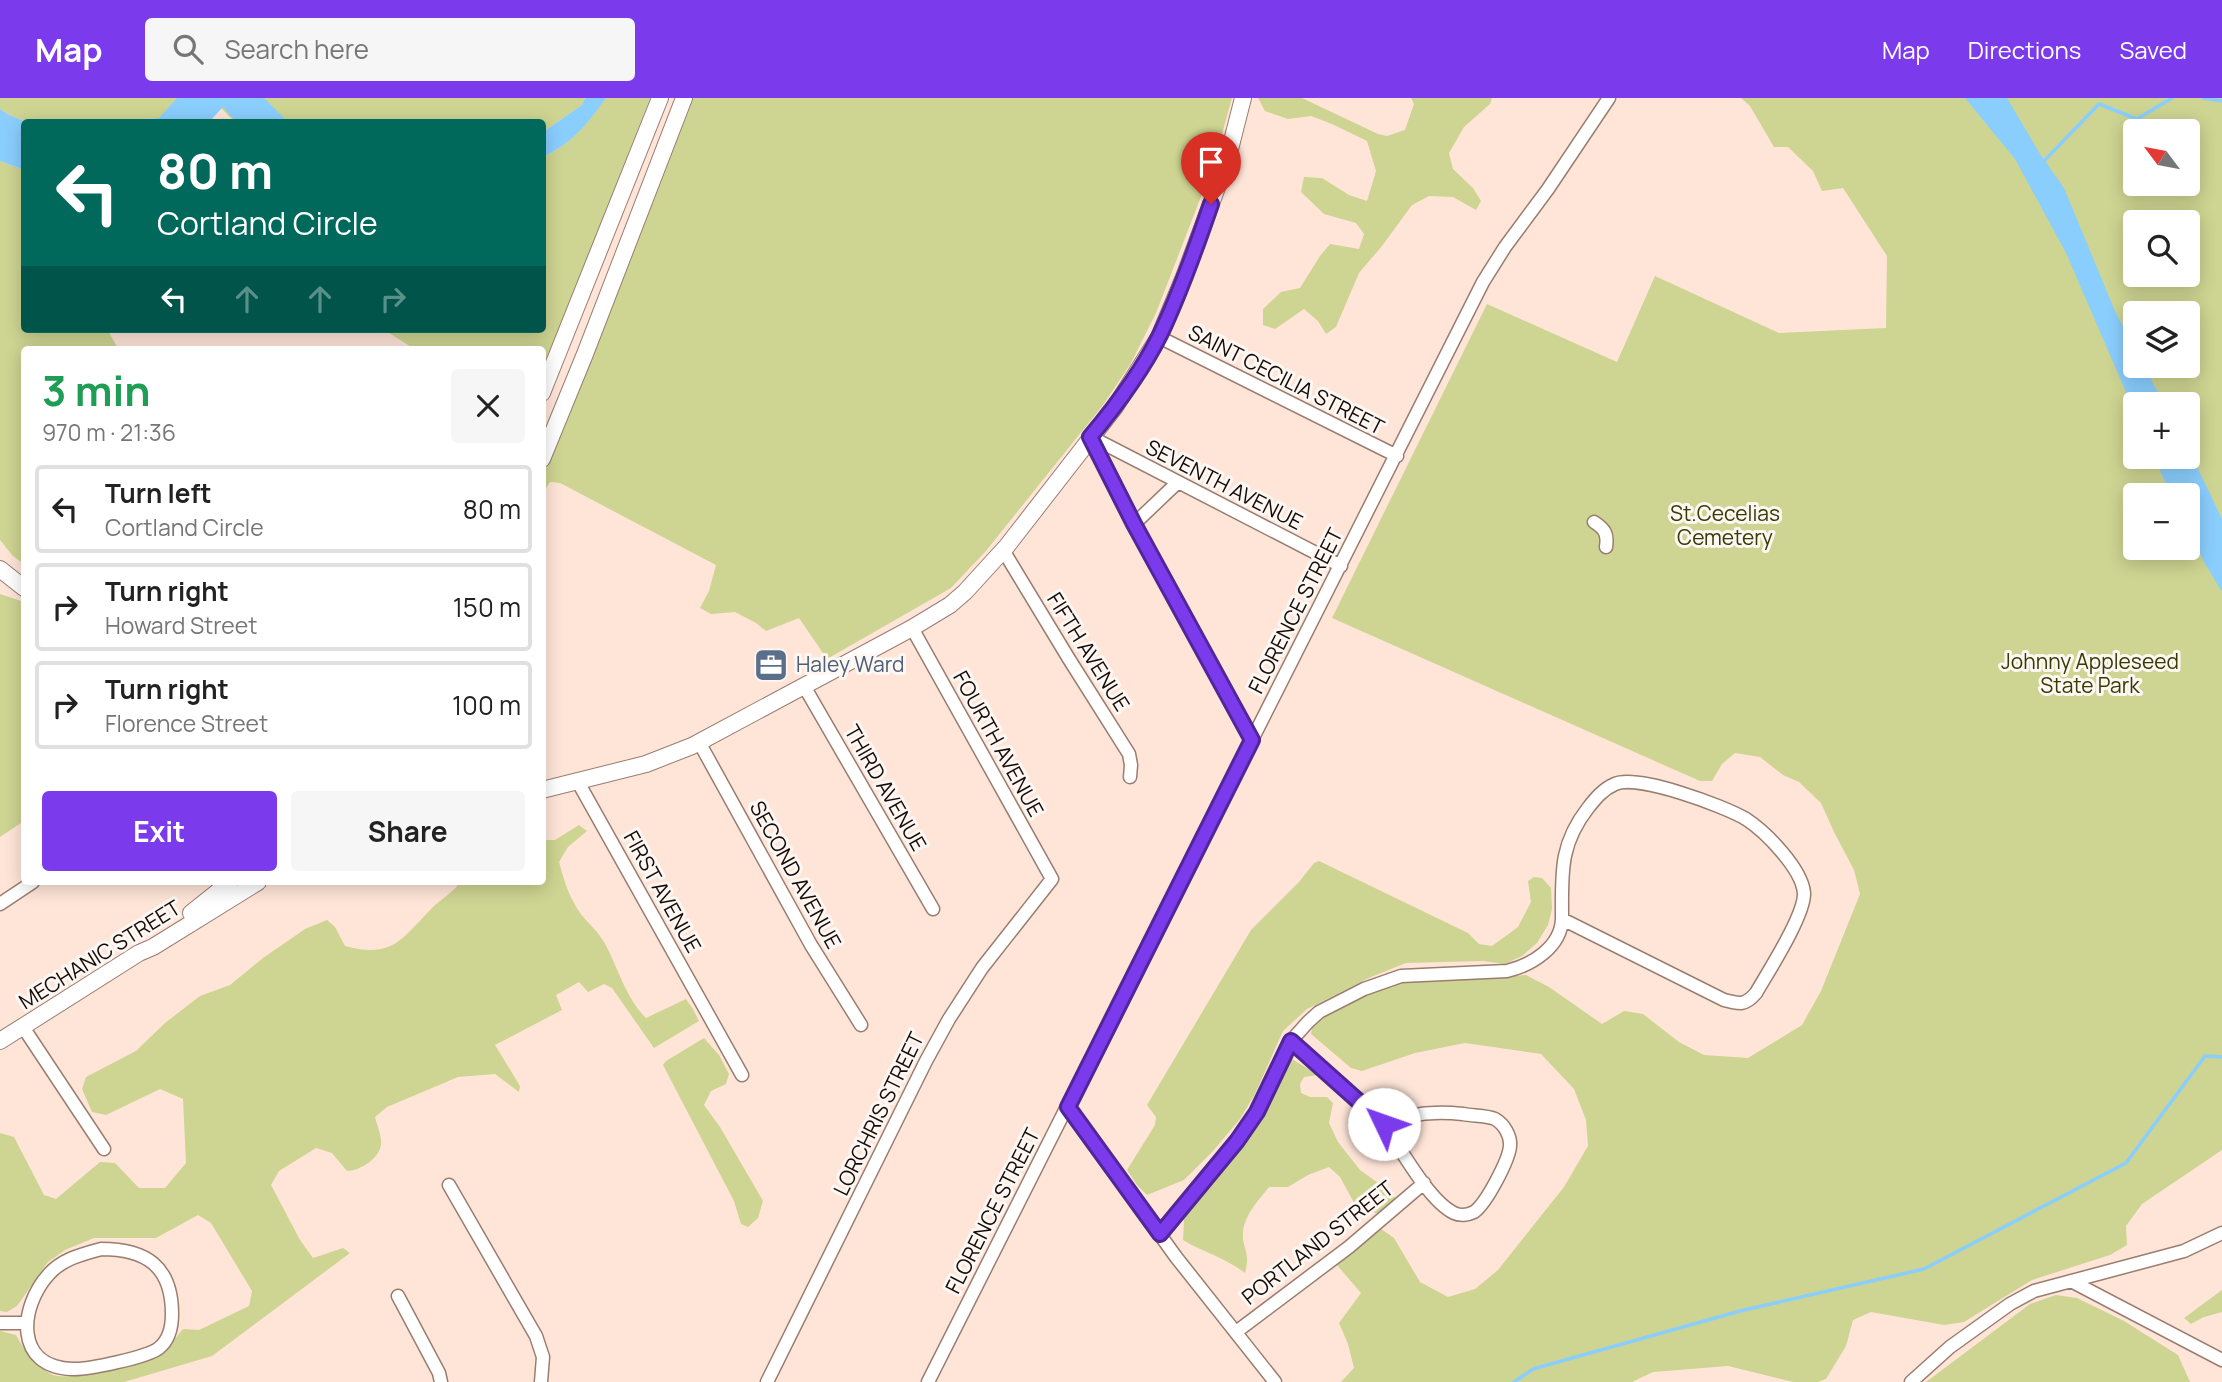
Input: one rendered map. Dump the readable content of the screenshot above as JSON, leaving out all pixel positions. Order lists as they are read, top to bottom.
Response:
{
  "streets": {
    "main road": ["MECHANIC STREET"],
    "street": [
      "SAINT CECILIA STREET",
      "SEVENTH AVENUE",
      "FLORENCE STREET",
      "FIFTH AVENUE",
      "FOURTH AVENUE",
      "THIRD AVENUE",
      "SECOND AVENUE",
      "FIRST AVENUE",
      "LORCHRIS STREET",
      "PORTLAND STREET"
    ]
  },
  "crossings": [
    ["SAINT CECILIA STREET", "FLORENCE STREET"],
    ["SEVENTH AVENUE", "FLORENCE STREET"],
    ["FOURTH AVENUE", "LORCHRIS STREET"]
  ],
  "parks": ["St.Cecelias Cemetery", "Johnny Appleseed State Park"],
  "places": {
    "office": ["Haley Ward"]
  },
  "north": "top left",
  "page": {
    "header": "Map",
    "search": "Search here",
    "nav": ["Map", "Directions", "Saved"],
    "map_buttons": ["+", "−"],
    "turn": ["80 m", "Cortland Circle"],
    "heading": ["3 min", "970 m · 21:36"],
    "list": [
      {
        "name": "Turn left",
        "note": "Cortland Circle",
        "value": "80 m"
      },
      {
        "name": "Turn right",
        "note": "Howard Street",
        "value": "150 m"
      },
      {
        "name": "Turn right",
        "note": "Florence Street",
        "value": "100 m"
      }
    ],
    "buttons": ["Exit", "Share"]
  }
}
